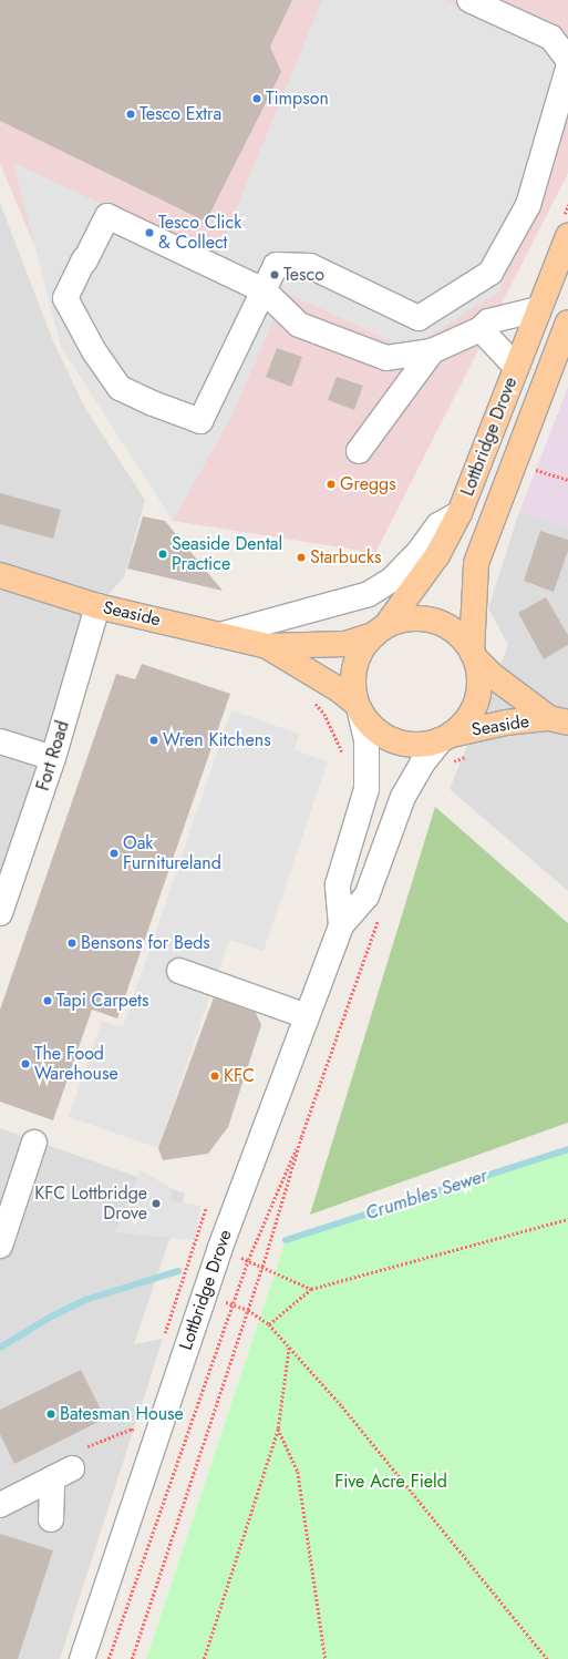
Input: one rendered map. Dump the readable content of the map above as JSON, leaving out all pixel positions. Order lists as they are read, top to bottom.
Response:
{
  "streets": {
    "main road": ["Lottbridge Drove", "Seaside"],
    "street": ["Fort Road"]
  },
  "crossings": [
    ["Lottbridge Drove", "Seaside"],
    ["Seaside", "Fort Road"]
  ],
  "water": ["Crumbles Sewer"],
  "parks": ["Five Acre Field"],
  "places": [
    "Timpson",
    "Tesco Extra",
    "Tesco Click & Collect",
    "Tesco",
    "Greggs",
    "Seaside Dental Practice",
    "Starbucks",
    "Wren Kitchens",
    "Oak Furnitureland",
    "Bensons for Beds",
    "Tapi Carpets",
    "The Food Warehouse",
    "KFC",
    "KFC Lottbridge Drove",
    "Batesman House"
  ]
}
